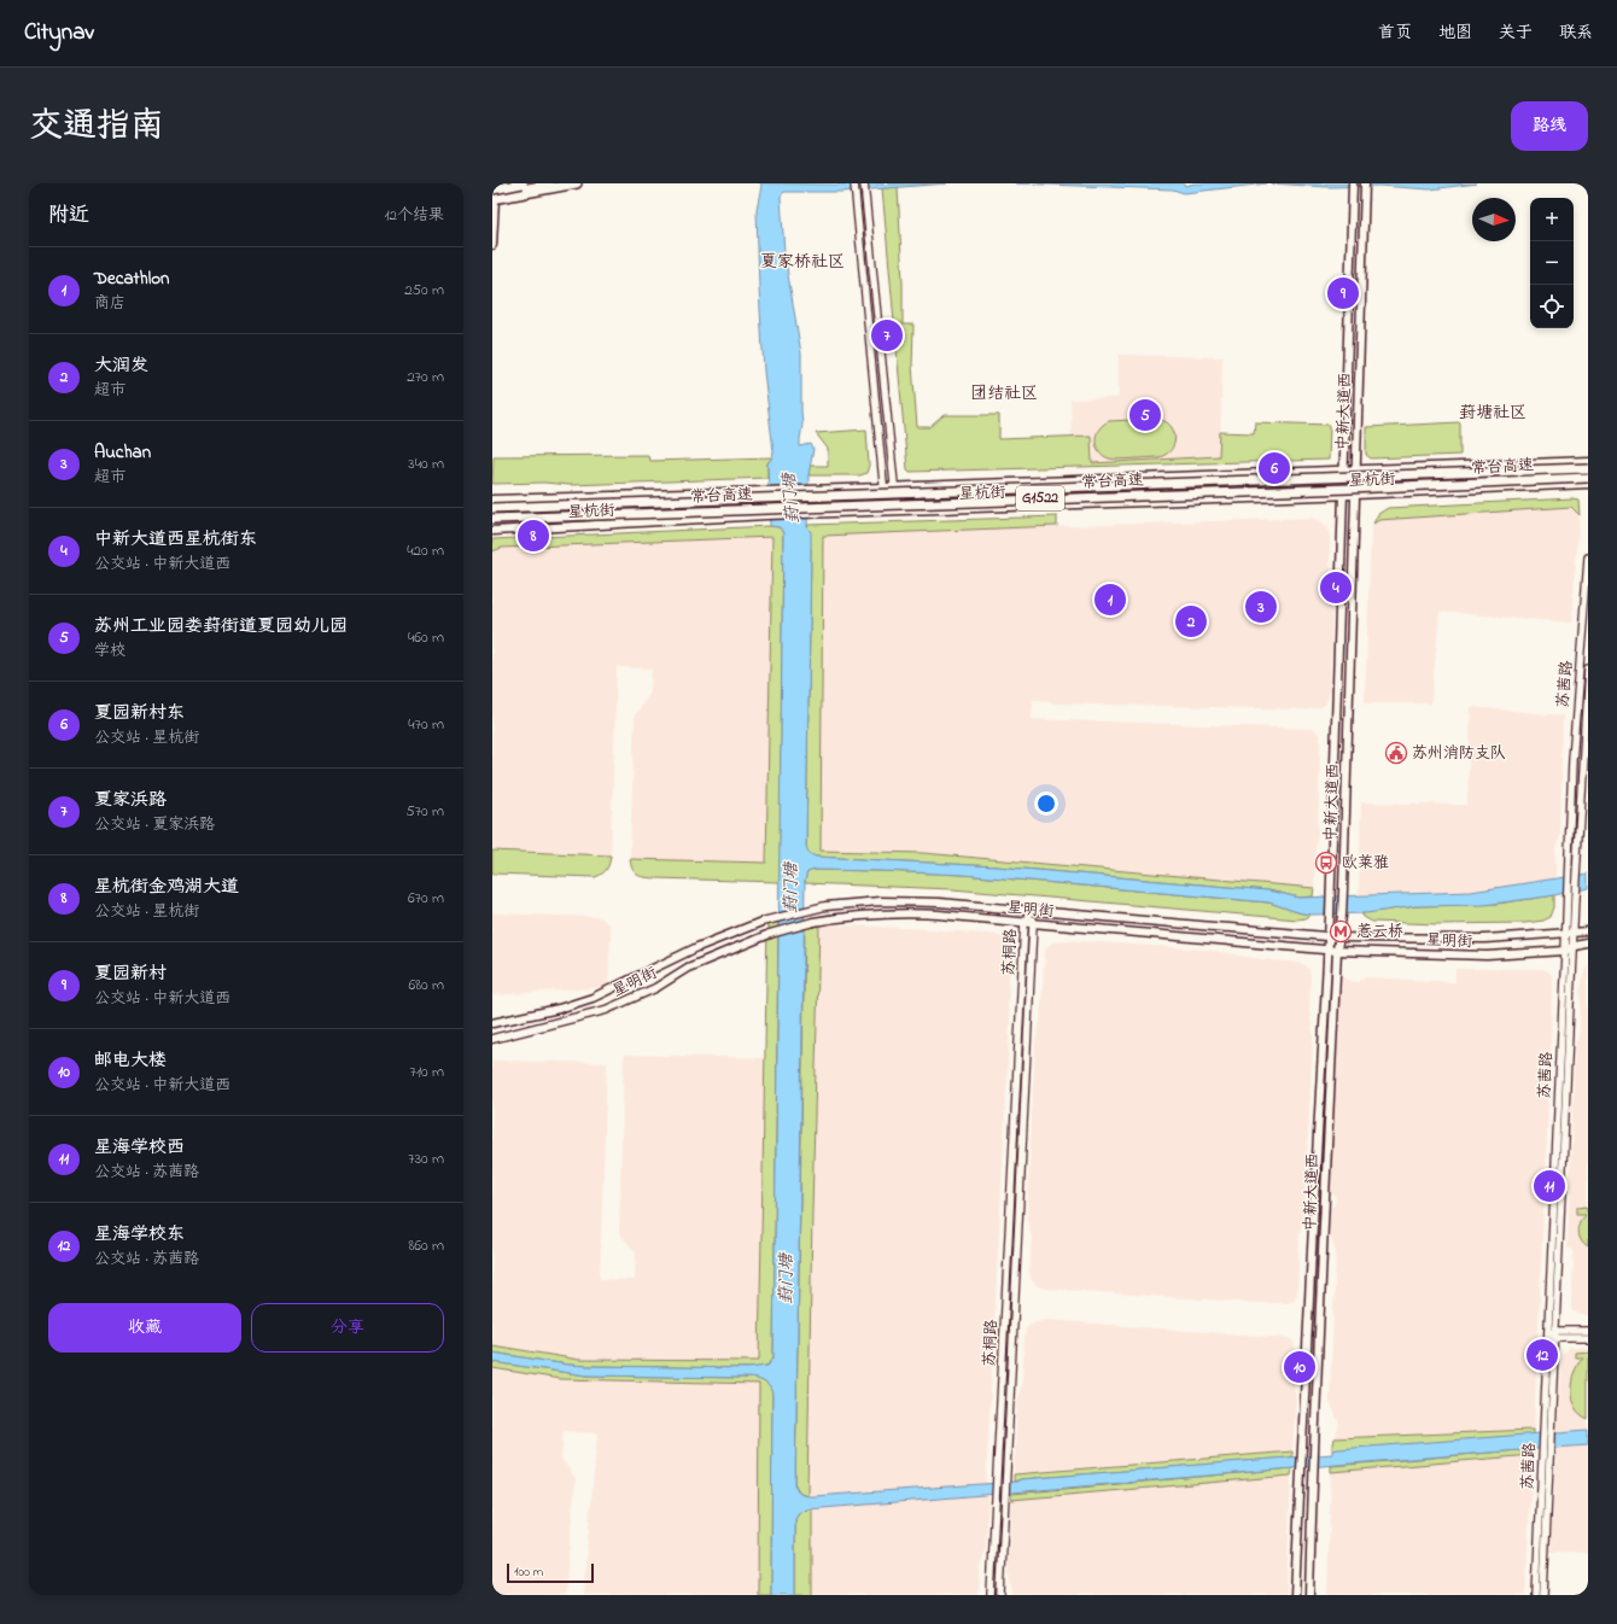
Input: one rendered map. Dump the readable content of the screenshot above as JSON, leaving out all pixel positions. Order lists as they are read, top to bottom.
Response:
{
  "streets": {
    "highway": ["常台高速", "G1522"],
    "main road": [
      "中新大道西",
      "星杭街",
      "苏茜路",
      "星明街",
      "苏桐路"
    ]
  },
  "crossings": [
    ["中新大道西", "星杭街"],
    ["中新大道西", "星明街"],
    ["苏茜路", "星明街"],
    ["星明街", "苏桐路"]
  ],
  "districts": ["夏家桥社区", "团结社区", "葑塘社区"],
  "water": ["葑门塘"],
  "places": {
    "public building": ["苏州消防支队"],
    "bus stop": ["欧莱雅"],
    "metro station": ["惹云桥"]
  },
  "scale_bar": "100 m",
  "north": "right",
  "page": {
    "header": "Citynav",
    "nav": [
      "首页",
      "地图",
      "关于",
      "联系"
    ],
    "title": "交通指南",
    "buttons": [
      "路线",
      ["收藏", "分享"]
    ],
    "heading": ["附近", "12个结果"],
    "map_buttons": ["+", "−"],
    "list": [
      {
        "mark": "1",
        "name": "Decathlon",
        "note": "商店",
        "value": "250 m"
      },
      {
        "mark": "2",
        "name": "大润发",
        "note": "超市",
        "value": "270 m"
      },
      {
        "mark": "3",
        "name": "Auchan",
        "note": "超市",
        "value": "340 m"
      },
      {
        "mark": "4",
        "name": "中新大道西星杭街东",
        "note": "公交站 · 中新大道西",
        "value": "420 m"
      },
      {
        "mark": "5",
        "name": "苏州工业园娄葑街道夏园幼儿园",
        "note": "学校",
        "value": "460 m"
      },
      {
        "mark": "6",
        "name": "夏园新村东",
        "note": "公交站 · 星杭街",
        "value": "470 m"
      },
      {
        "mark": "7",
        "name": "夏家浜路",
        "note": "公交站 · 夏家浜路",
        "value": "570 m"
      },
      {
        "mark": "8",
        "name": "星杭街金鸡湖大道",
        "note": "公交站 · 星杭街",
        "value": "670 m"
      },
      {
        "mark": "9",
        "name": "夏园新村",
        "note": "公交站 · 中新大道西",
        "value": "680 m"
      },
      {
        "mark": "10",
        "name": "邮电大楼",
        "note": "公交站 · 中新大道西",
        "value": "710 m"
      },
      {
        "mark": "11",
        "name": "星海学校西",
        "note": "公交站 · 苏茜路",
        "value": "730 m"
      },
      {
        "mark": "12",
        "name": "星海学校东",
        "note": "公交站 · 苏茜路",
        "value": "860 m"
      }
    ],
    "pins": [
      "9",
      "7",
      "5",
      "6",
      "8",
      "4",
      "1",
      "3",
      "2",
      "11",
      "12",
      "10"
    ],
    "scale": "100 m"
  }
}
